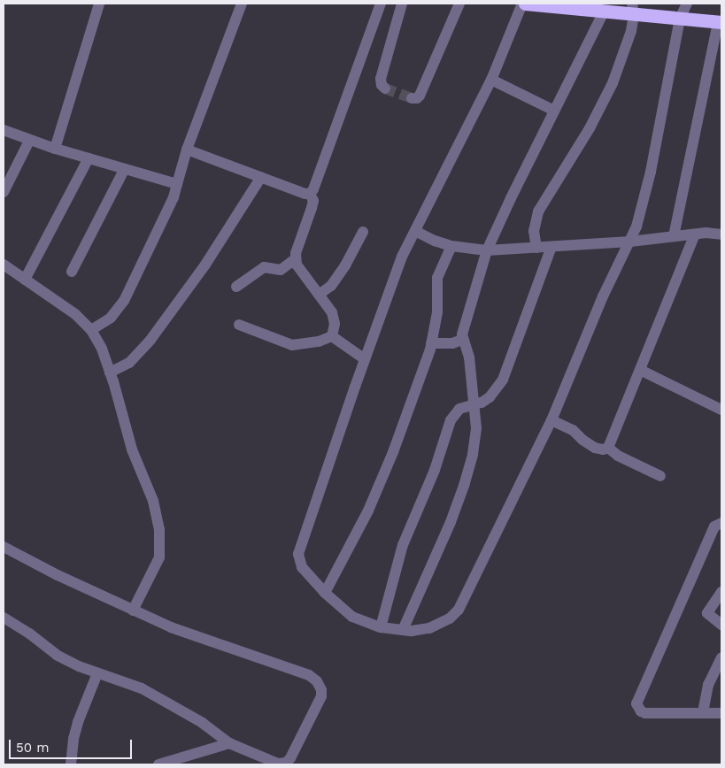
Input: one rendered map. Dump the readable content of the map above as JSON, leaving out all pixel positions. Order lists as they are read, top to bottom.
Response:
{
  "scale_bar": "50 m"
}
